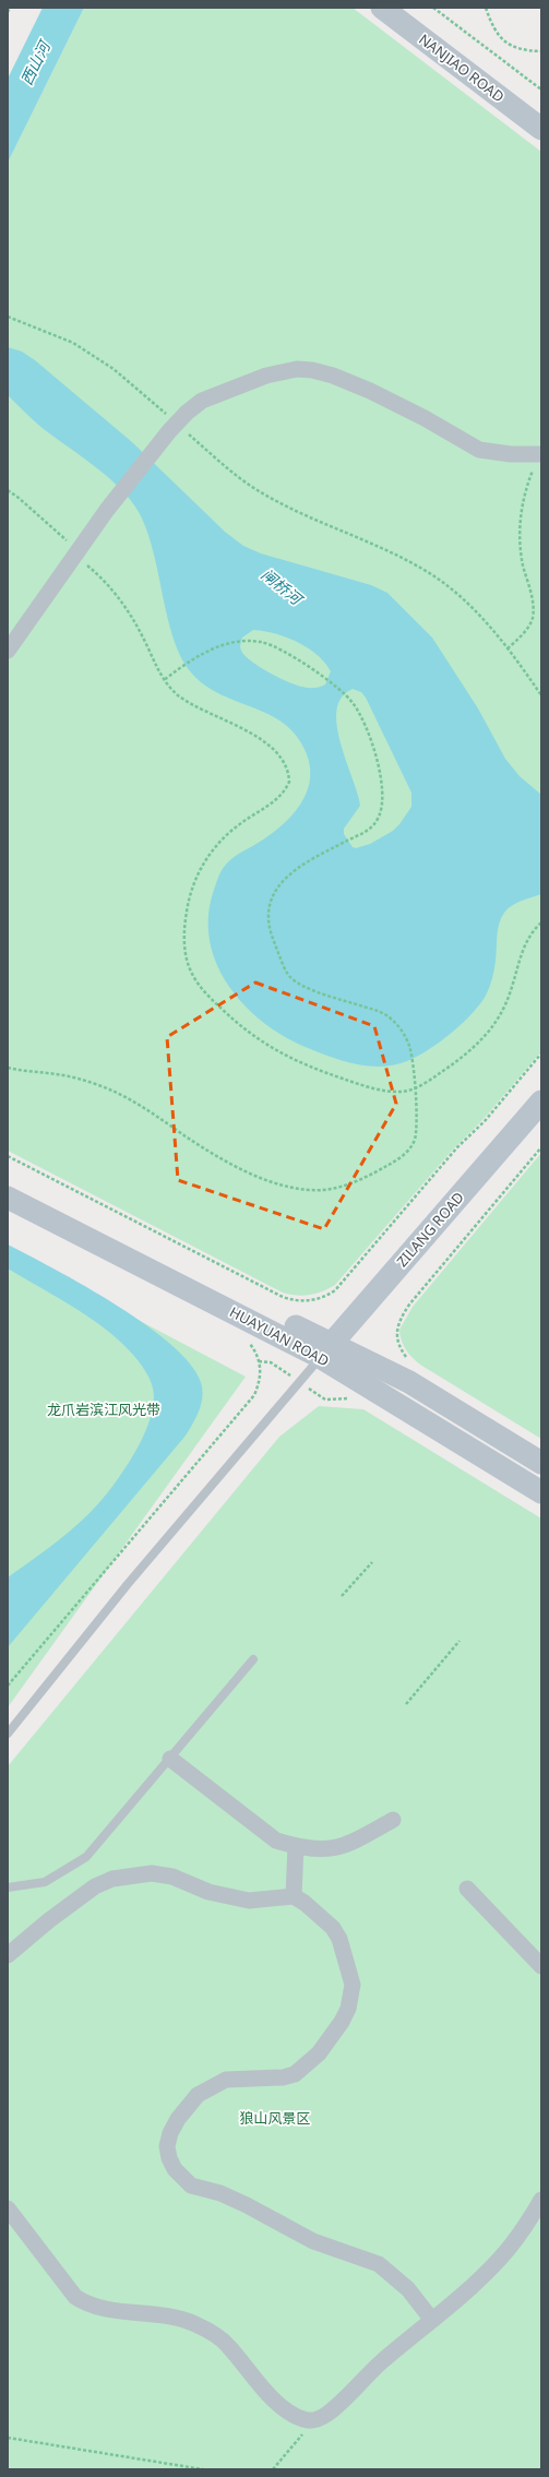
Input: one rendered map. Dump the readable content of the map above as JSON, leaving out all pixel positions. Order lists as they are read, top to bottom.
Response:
{
  "streets": {
    "main road": ["NANJIAO ROAD", "ZILANG ROAD", "HUAYUAN ROAD"]
  },
  "crossings": [
    ["ZILANG ROAD", "HUAYUAN ROAD"]
  ],
  "water": ["西山河", "闸桥河"],
  "parks": ["龙爪岩滨江风光带", "狼山风景区"]
}
